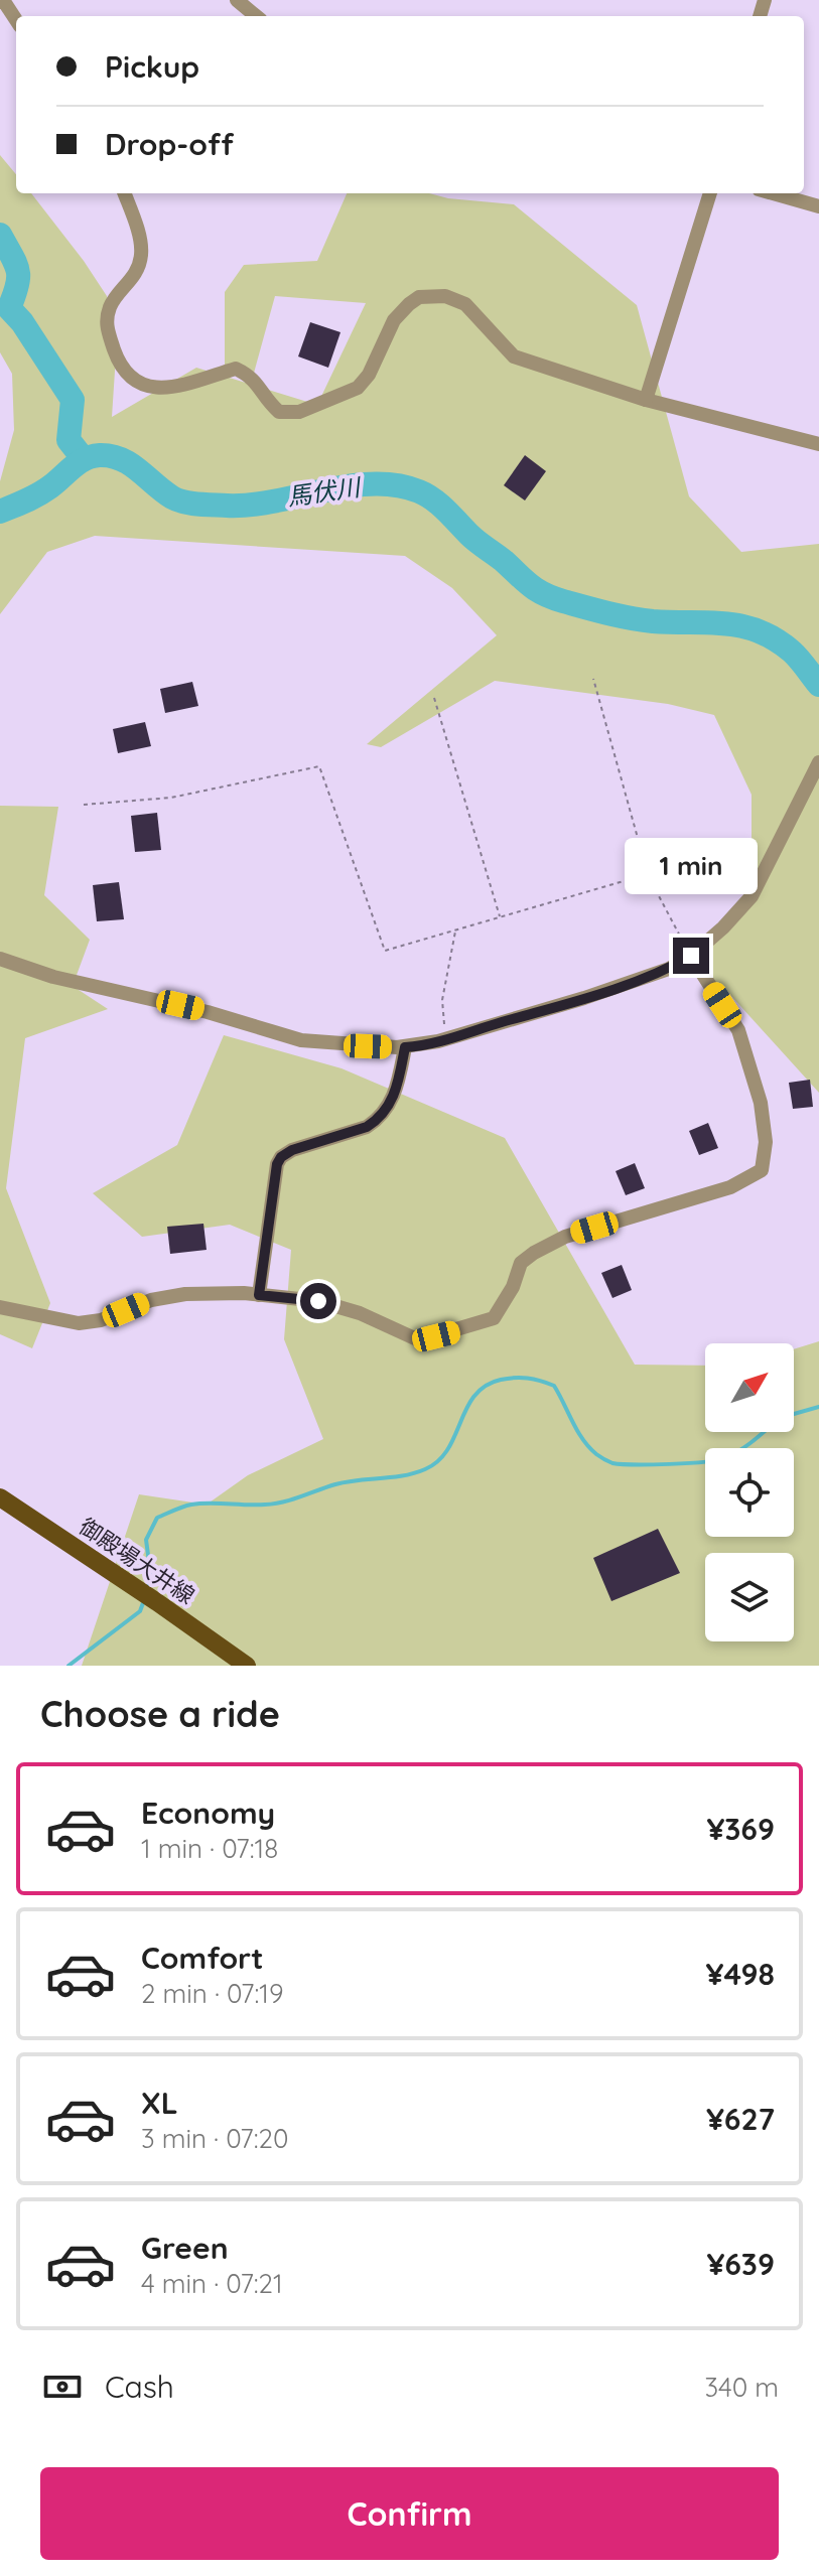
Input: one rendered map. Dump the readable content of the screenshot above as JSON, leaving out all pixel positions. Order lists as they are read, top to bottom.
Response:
{
  "streets": {
    "main road": ["御殿場大井線"]
  },
  "water": ["馬伏川"],
  "north": "top right",
  "page": {
    "banner": ["Pickup", "Drop-off"],
    "bubble": "1 min",
    "heading": "Choose a ride",
    "list": [
      {
        "name": "Economy",
        "note": "1 min · 07:18",
        "value": "¥369"
      },
      {
        "name": "Comfort",
        "note": "2 min · 07:19",
        "value": "¥498"
      },
      {
        "name": "XL",
        "note": "3 min · 07:20",
        "value": "¥627"
      },
      {
        "name": "Green",
        "note": "4 min · 07:21",
        "value": "¥639"
      }
    ],
    "pay": ["Cash", "340 m"],
    "buttons": "Confirm"
  }
}
